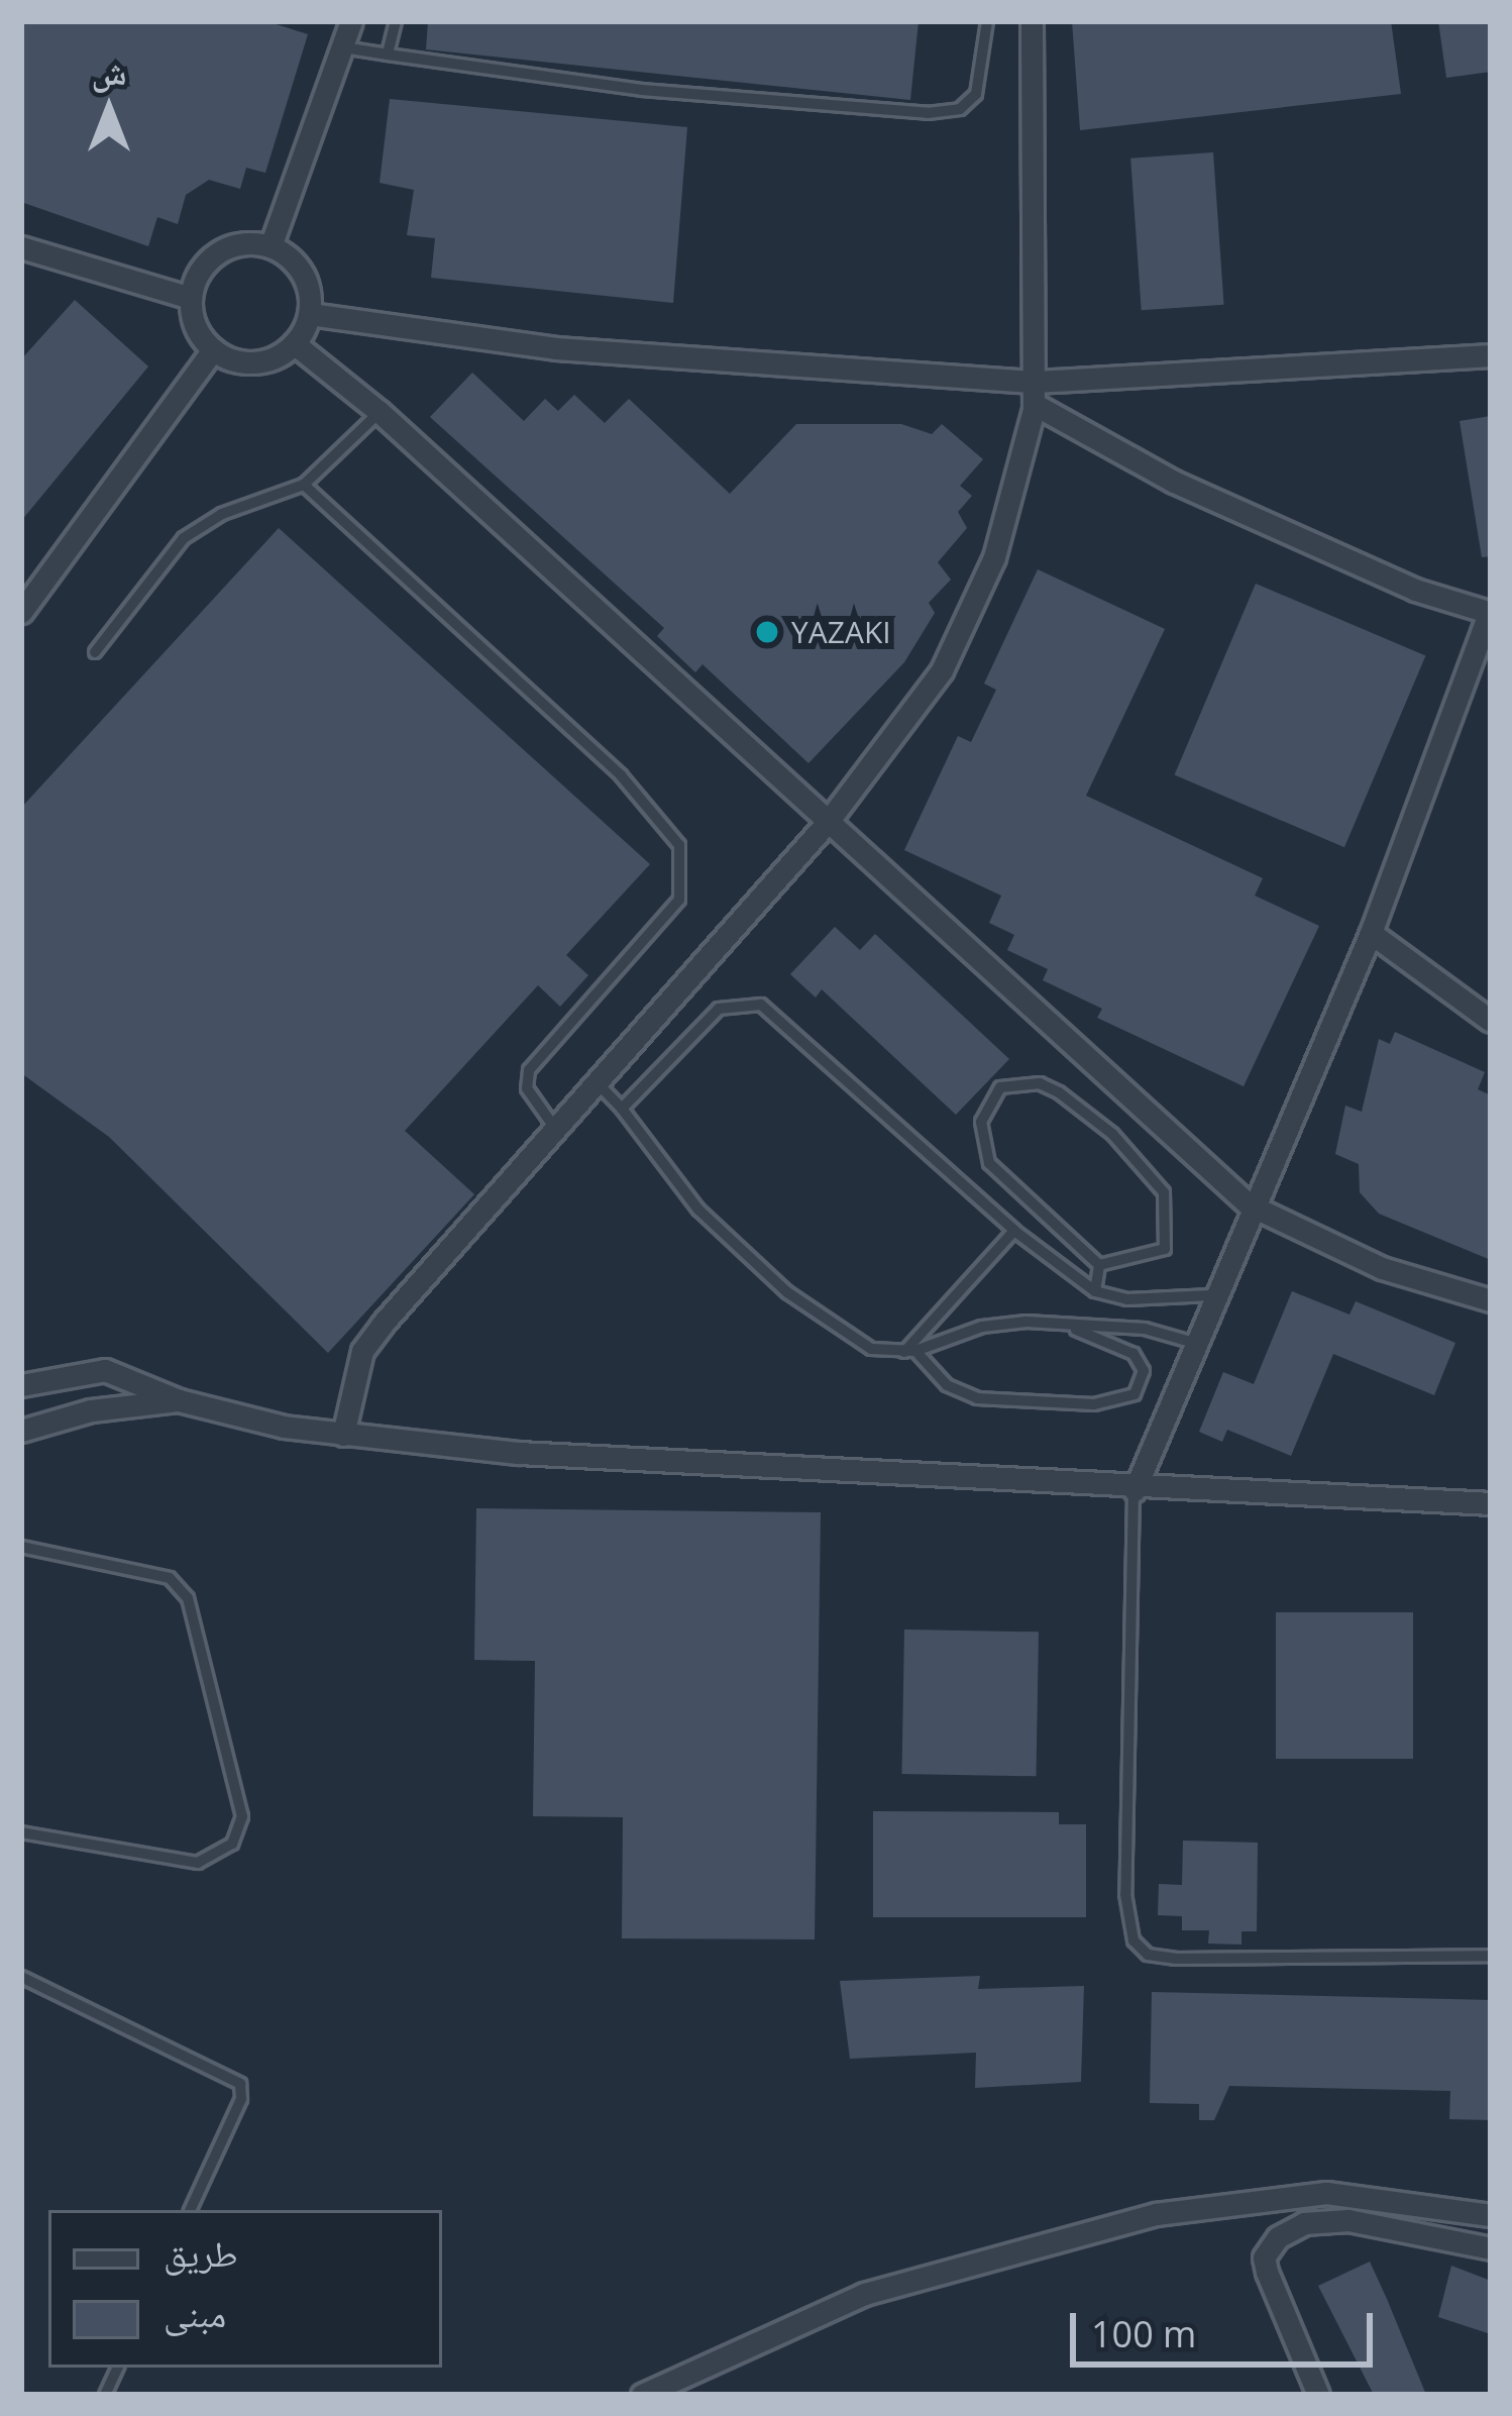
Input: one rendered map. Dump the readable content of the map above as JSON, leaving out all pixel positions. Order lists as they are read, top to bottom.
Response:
{
  "places": ["YAZAKI"],
  "legend": ["طريق", "مبنى"],
  "scale_bar": "100 m",
  "north": "top"
}
